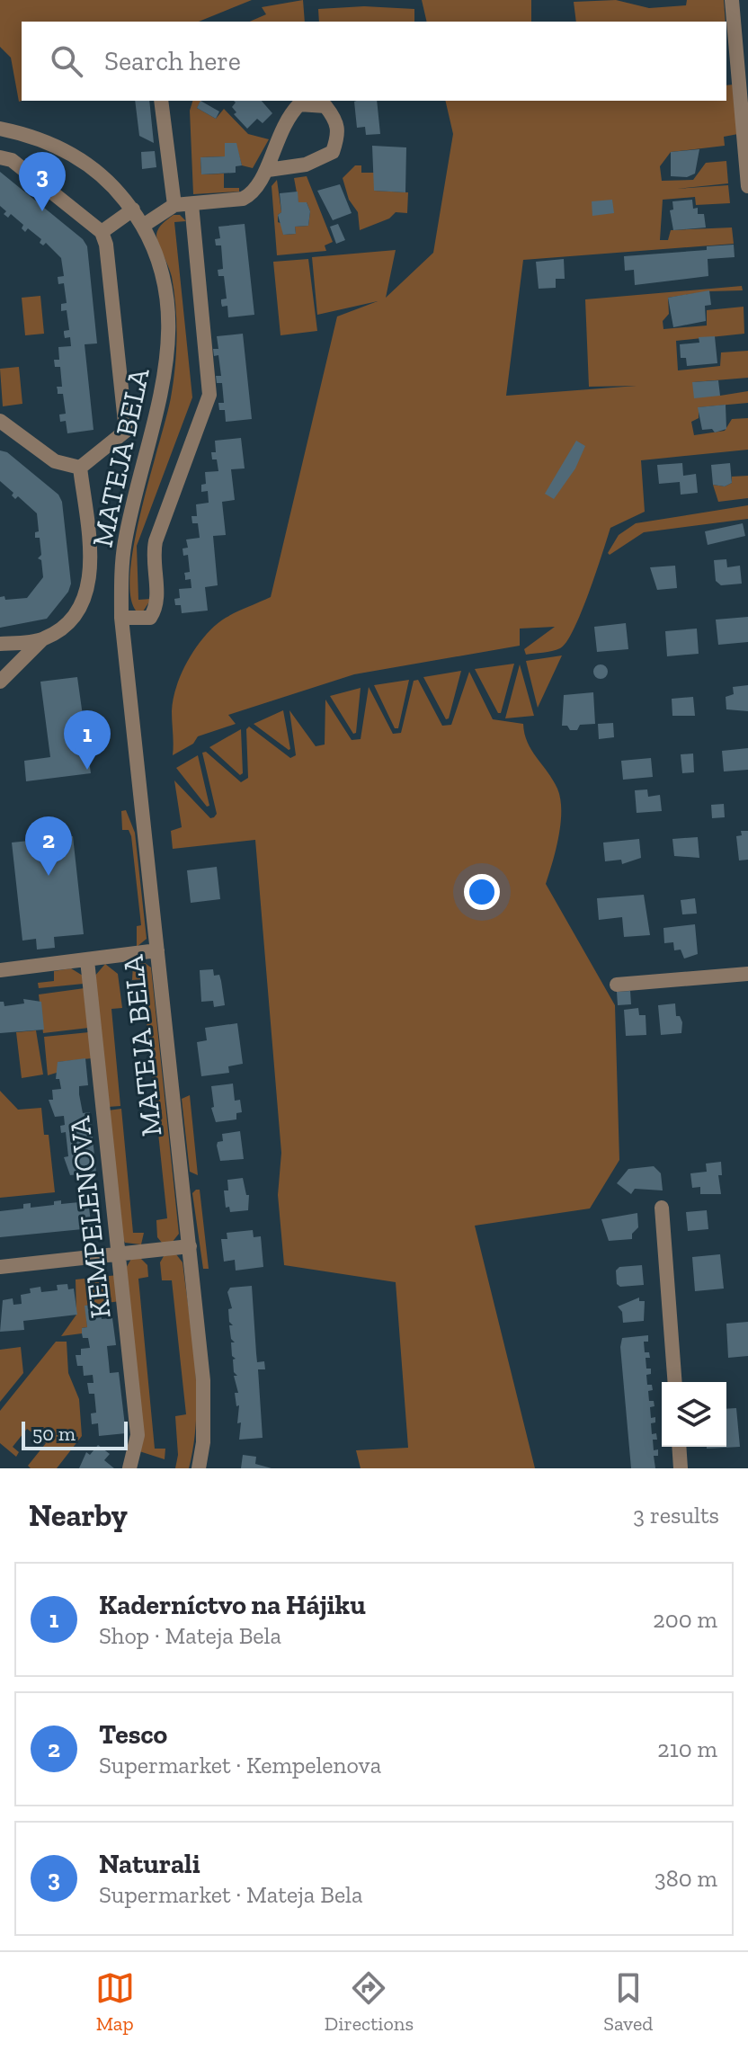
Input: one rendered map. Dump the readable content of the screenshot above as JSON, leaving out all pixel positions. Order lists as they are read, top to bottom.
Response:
{
  "streets": {
    "street": ["MATEJA BELA", "KEMPELENOVA"]
  },
  "scale_bar": "50 m",
  "page": {
    "search": "Search here",
    "pins": ["3", "1", "2"],
    "scale": "50 m",
    "heading": ["Nearby", "3 results"],
    "list": [
      {
        "mark": "1",
        "name": "Kaderníctvo na Hájiku",
        "note": "Shop · Mateja Bela",
        "value": "200 m"
      },
      {
        "mark": "2",
        "name": "Tesco",
        "note": "Supermarket · Kempelenova",
        "value": "210 m"
      },
      {
        "mark": "3",
        "name": "Naturali",
        "note": "Supermarket · Mateja Bela",
        "value": "380 m"
      }
    ],
    "nav": ["Map", "Directions", "Saved"]
  }
}
